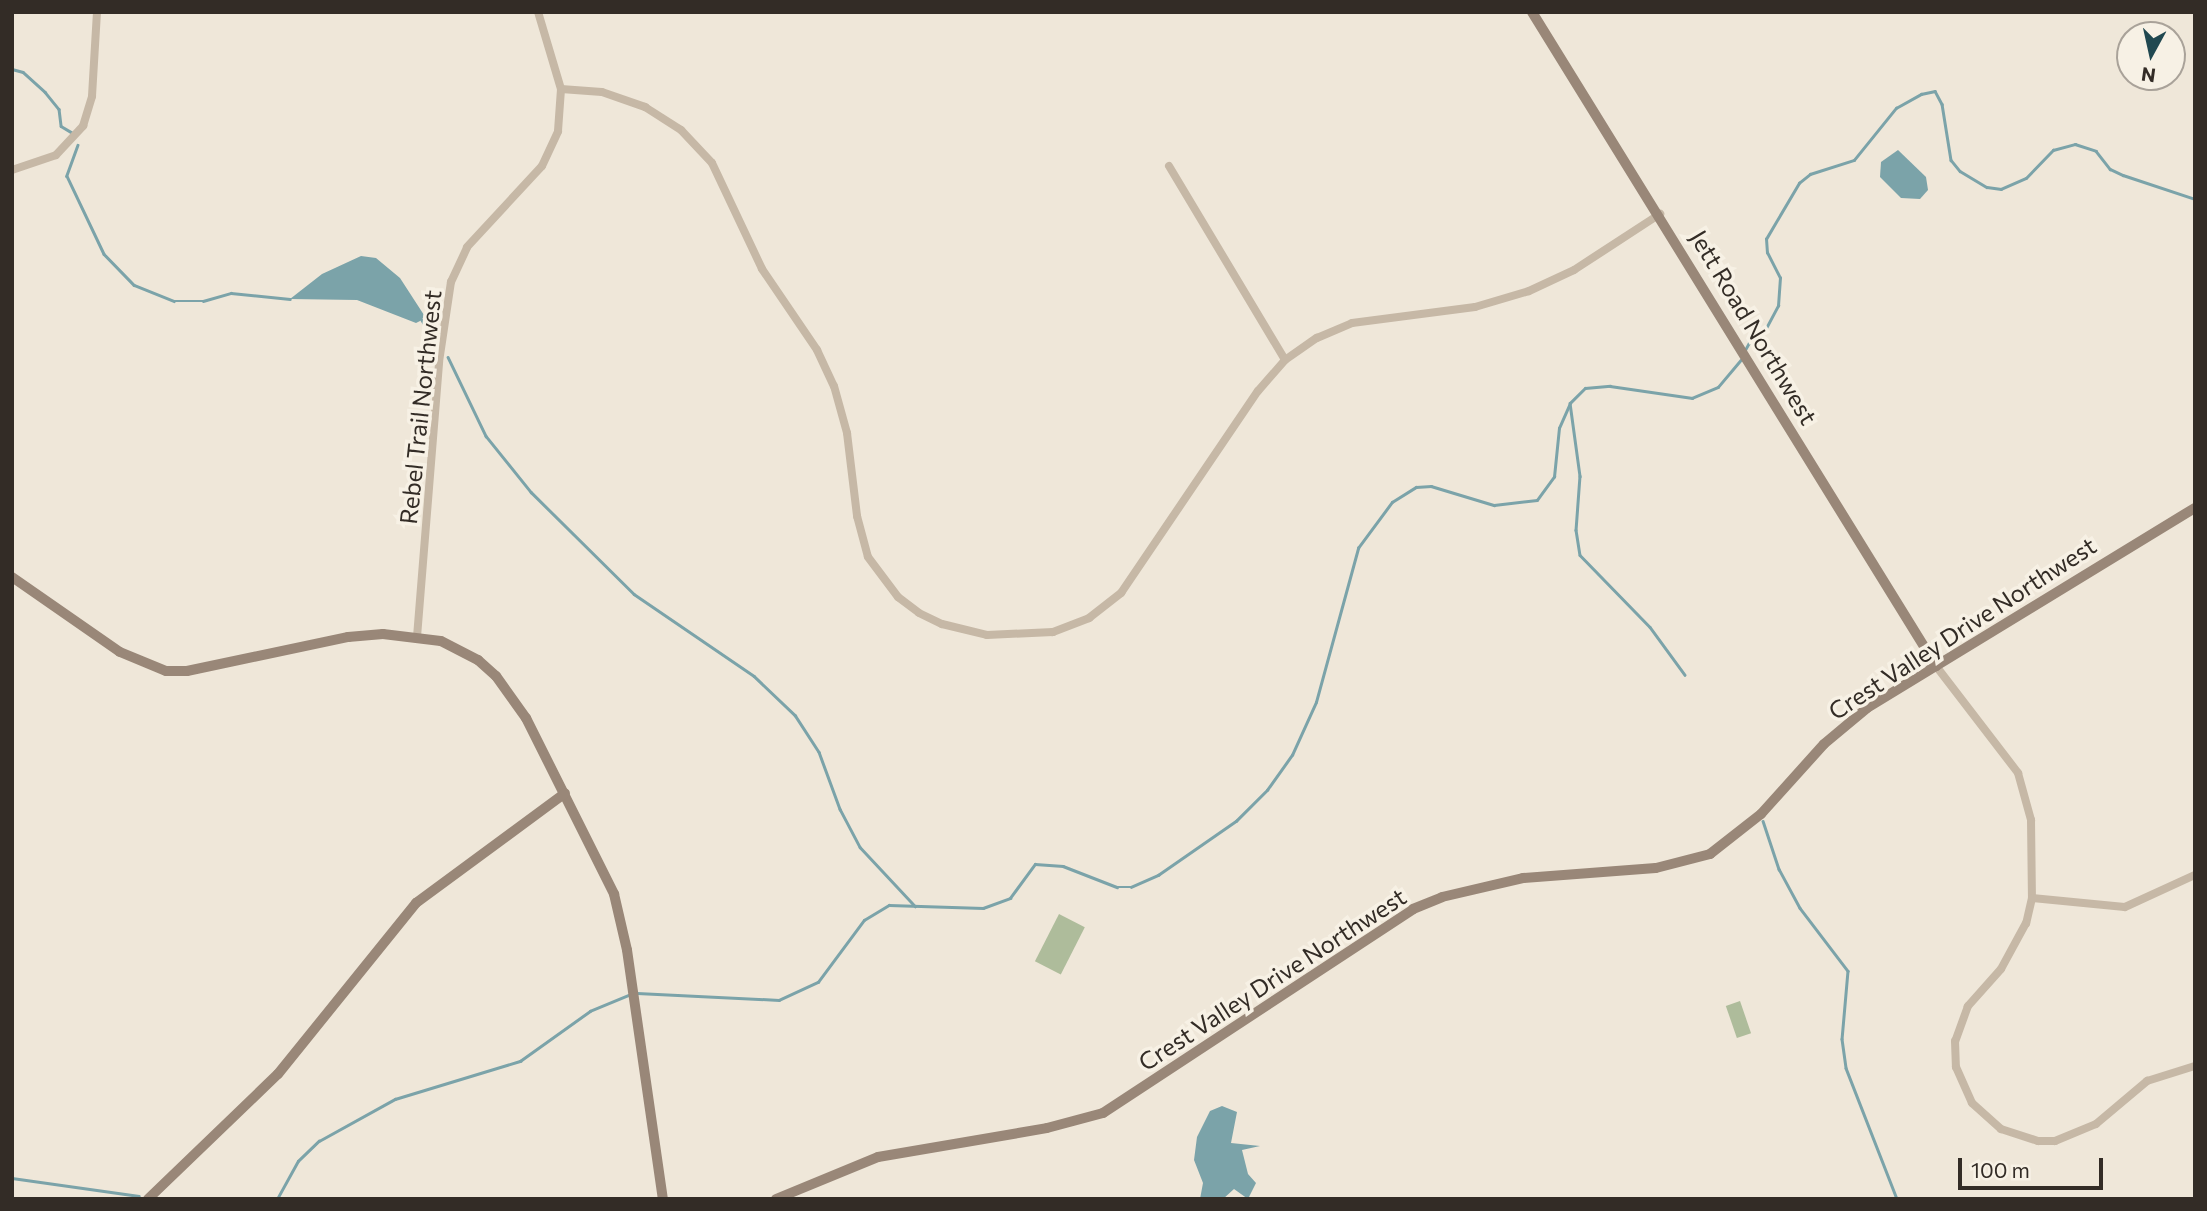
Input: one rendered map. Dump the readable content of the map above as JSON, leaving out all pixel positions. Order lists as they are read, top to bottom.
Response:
{
  "streets": {
    "street": ["Jett Road Northwest", "Rebel Trail Northwest", "Crest Valley Drive Northwest"]
  },
  "crossings": [
    ["Jett Road Northwest", "Crest Valley Drive Northwest"]
  ],
  "scale_bar": "100 m",
  "north": "bottom"
}
